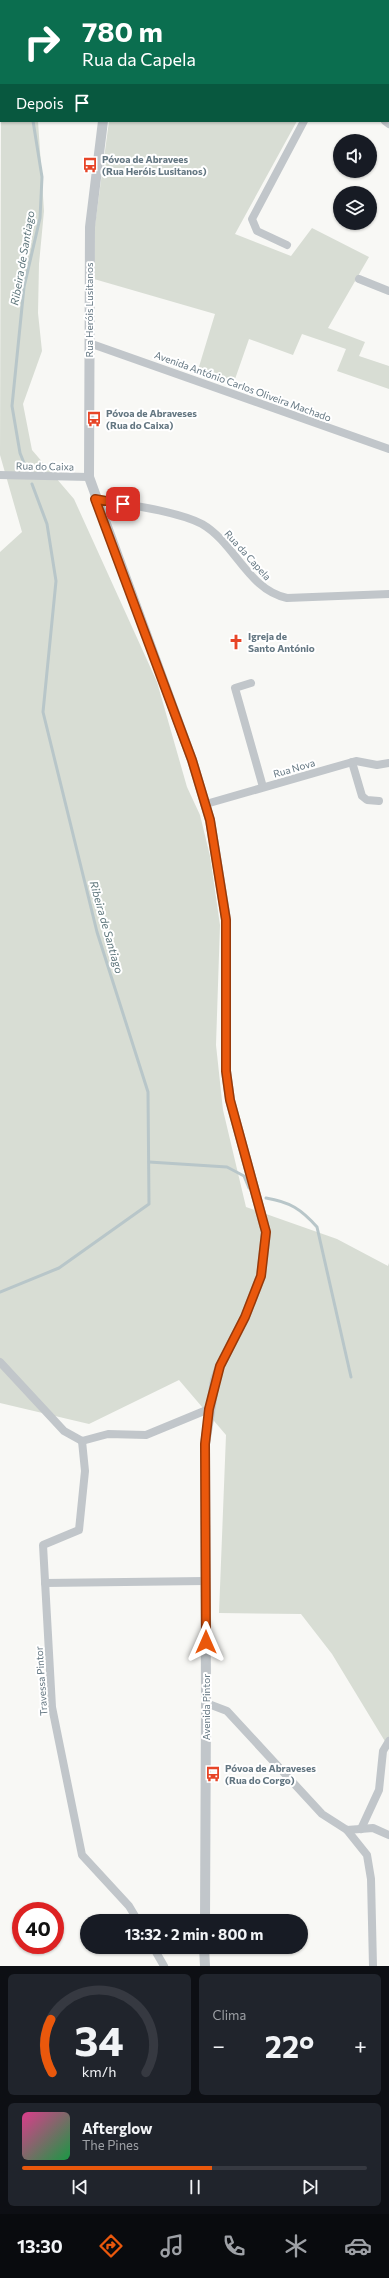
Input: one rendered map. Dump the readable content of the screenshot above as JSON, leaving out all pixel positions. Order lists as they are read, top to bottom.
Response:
{
  "streets": {
    "street": [
      "Rua Heróis Lusitanos",
      "Avenida António Carlos Oliveira Machado",
      "Rua do Caixa",
      "Rua da Capela",
      "Rua Nova",
      "Travessa Pintor",
      "Avenida Pintor"
    ]
  },
  "crossings": [
    ["Rua Heróis Lusitanos", "Avenida António Carlos Oliveira Machado"],
    ["Rua Heróis Lusitanos", "Rua do Caixa"],
    ["Rua Heróis Lusitanos", "Rua da Capela"],
    ["Rua Heróis Lusitanos", "Avenida Pintor"],
    ["Rua da Capela", "Avenida Pintor"],
    ["Rua Nova", "Avenida Pintor"]
  ],
  "water": ["Ribeira de Santiago"],
  "places": {
    "bus stop": ["Póvoa de Abravees (Rua Heróis Lusitanos)", "Póvoa de Abraveses (Rua do Caixa)", "Póvoa de Abraveses (Rua do Corgo)"],
    "church": ["Igreja de Santo António"]
  },
  "page": {
    "turn": ["780 m", "Rua da Capela"],
    "then": "Depois",
    "limit": "40",
    "trip": "13:32 · 2 min · 800 m",
    "tile": "Clima",
    "heat": ["−", "22°", "+"],
    "song": ["Afterglow", "The Pines"],
    "tabs": "13:30",
    "gauge": ["34", "km/h"]
  }
}
